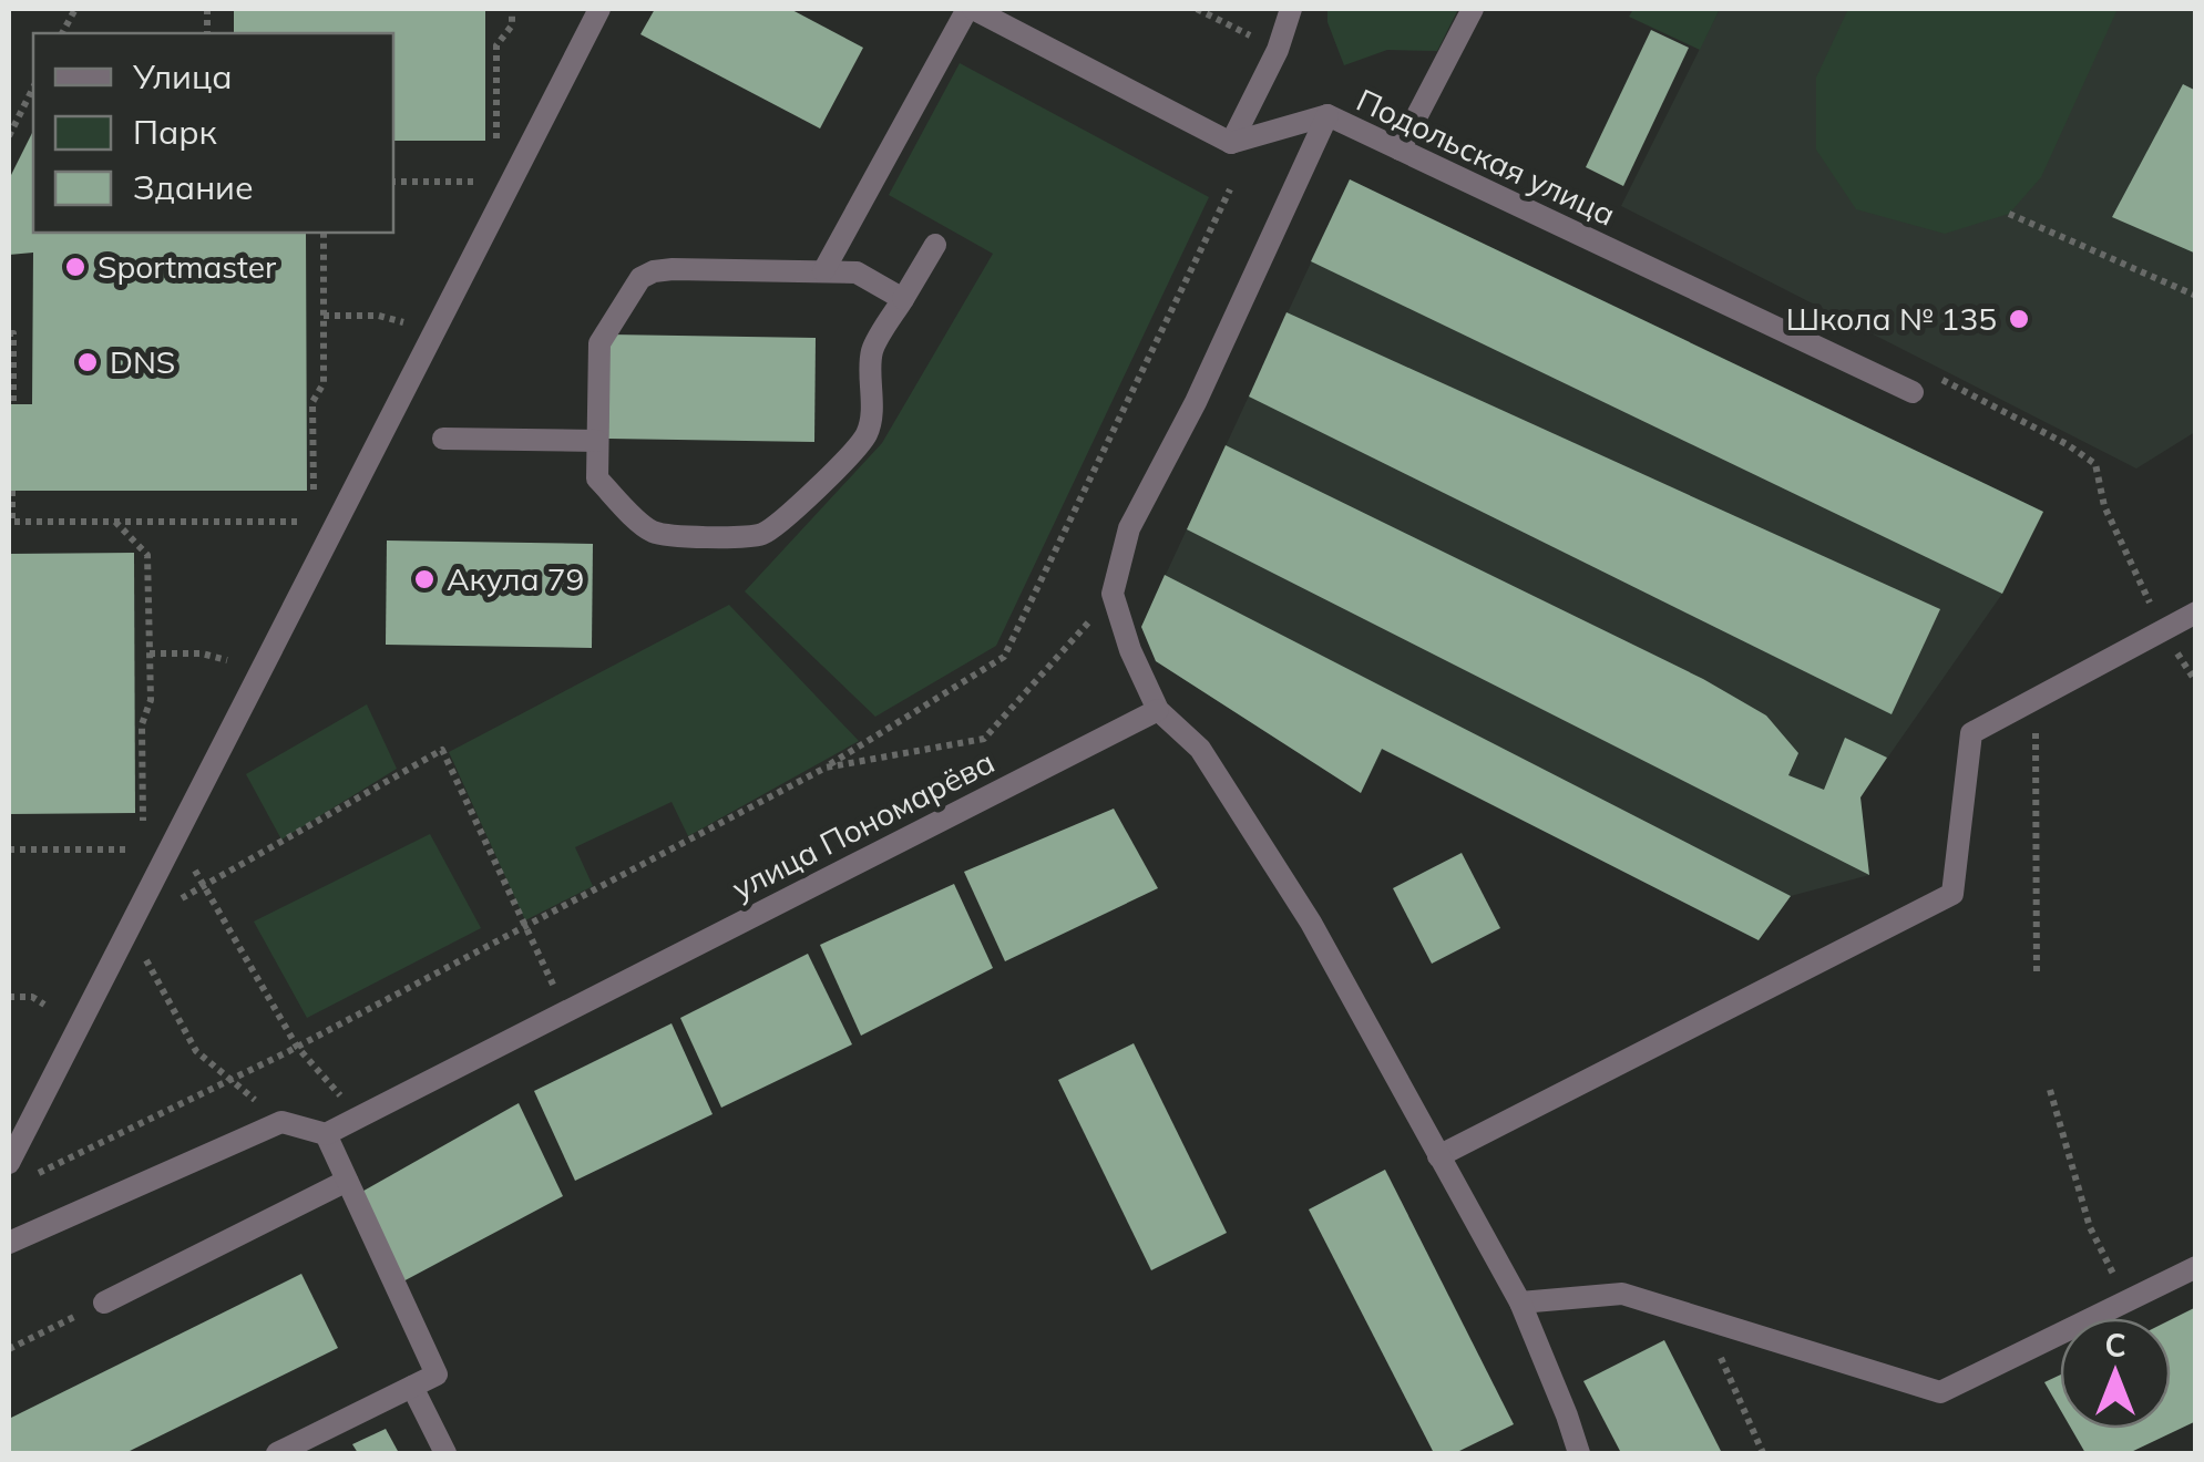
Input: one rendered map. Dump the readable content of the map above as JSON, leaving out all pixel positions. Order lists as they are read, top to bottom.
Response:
{
  "streets": {
    "street": ["Подольская улица", "улица Пономарёва"]
  },
  "places": [
    "Sportmaster",
    "Школа № 135",
    "DNS",
    "Акула 79"
  ],
  "legend": ["Улица", "Парк", "Здание"],
  "north": "top"
}
